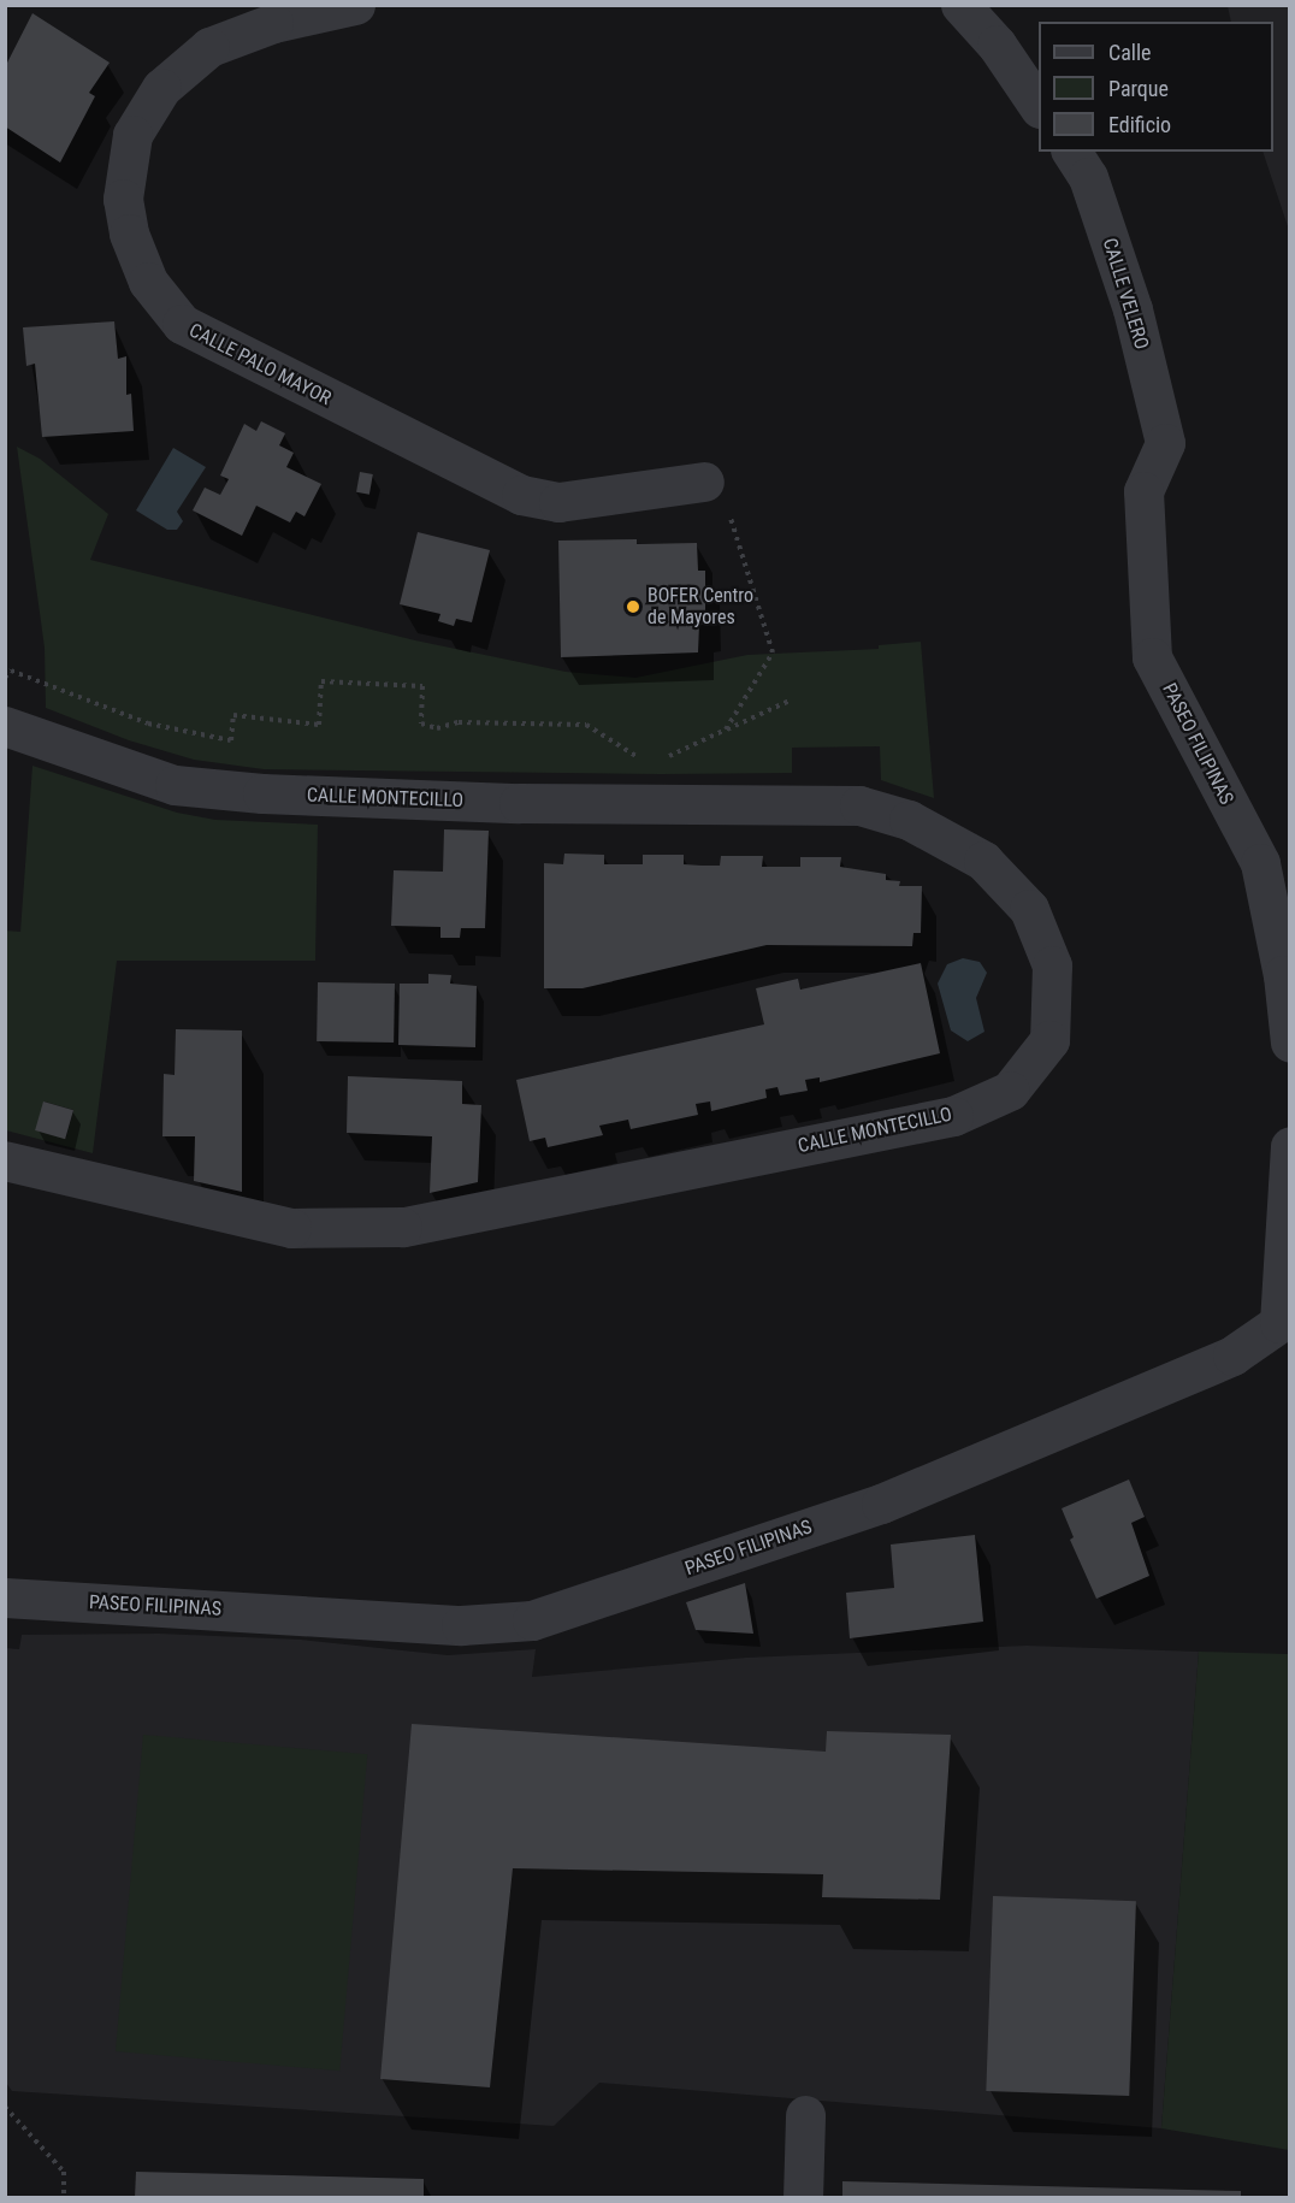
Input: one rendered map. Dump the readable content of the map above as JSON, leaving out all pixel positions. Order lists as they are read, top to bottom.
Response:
{
  "streets": {
    "street": [
      "CALLE VELERO",
      "CALLE PALO MAYOR",
      "PASEO FILIPINAS",
      "CALLE MONTECILLO"
    ]
  },
  "crossings": [
    ["CALLE VELERO", "PASEO FILIPINAS"]
  ],
  "places": ["BOFER Centro de Mayores"],
  "legend": ["Calle", "Parque", "Edificio"]
}
